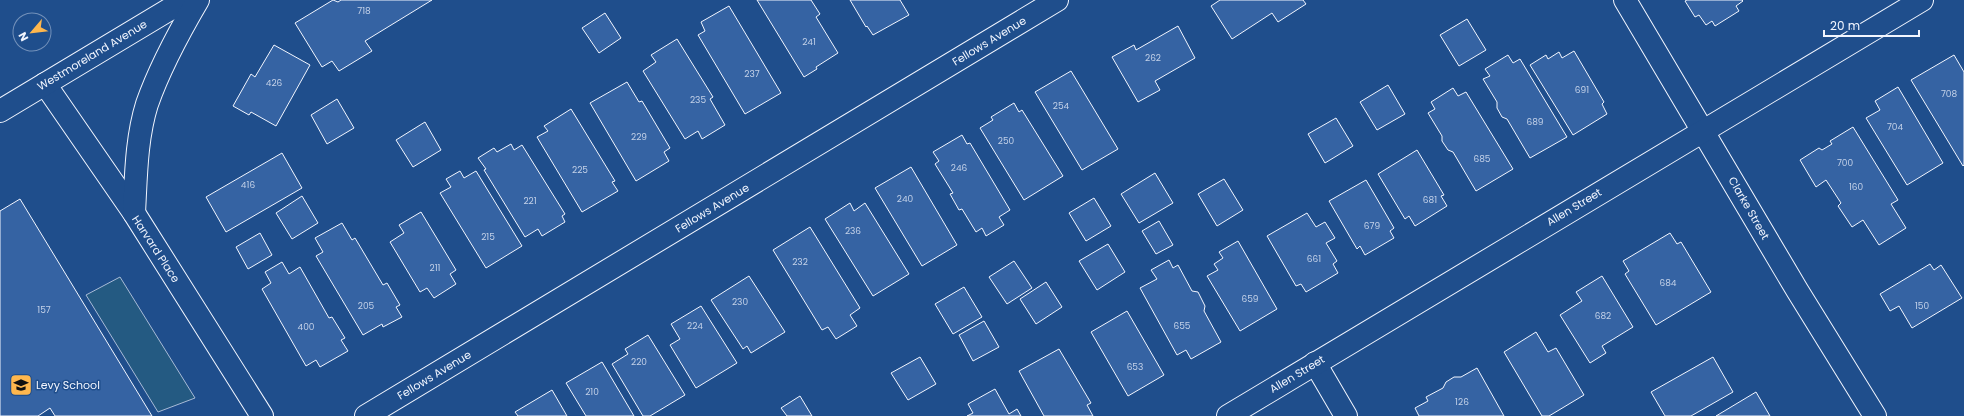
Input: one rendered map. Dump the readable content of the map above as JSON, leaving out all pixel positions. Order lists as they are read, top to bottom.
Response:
{
  "streets": {
    "street": [
      "Fellows Avenue",
      "Westmoreland Avenue",
      "Allen Street",
      "Clarke Street",
      "Harvard Place"
    ]
  },
  "crossings": [
    ["Westmoreland Avenue", "Harvard Place"],
    ["Allen Street", "Clarke Street"]
  ],
  "places": {
    "school or university": ["Levy School"]
  },
  "house_numbers": [
    "718",
    "241",
    "262",
    "237",
    "426",
    "691",
    "708",
    "235",
    "254",
    "689",
    "704",
    "229",
    "250",
    "685",
    "700",
    "246",
    "225",
    "416",
    "160",
    "240",
    "681",
    "221",
    "679",
    "236",
    "215",
    "661",
    "232",
    "211",
    "684",
    "659",
    "230",
    "205",
    "150",
    "157",
    "682",
    "224",
    "655",
    "400",
    "220",
    "653",
    "210",
    "126"
  ],
  "scale_bar": "20 m",
  "north": "bottom left"
}
